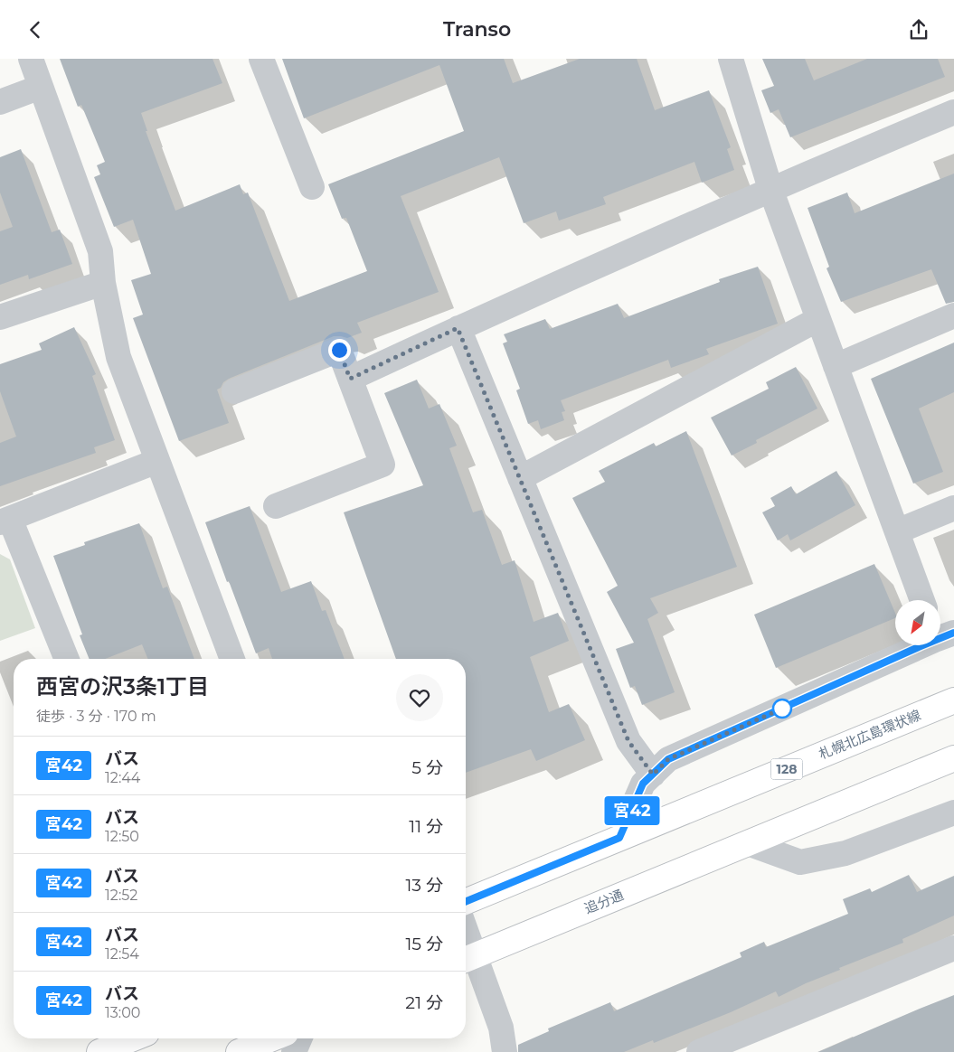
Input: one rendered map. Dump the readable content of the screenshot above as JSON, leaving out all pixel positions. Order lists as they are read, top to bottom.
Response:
{
  "streets": {
    "main road": ["札幌北広島環状線", "128", "追分通"]
  },
  "lines": ["bus line 宮42"],
  "north": "bottom left",
  "page": {
    "header": "Transo",
    "on_map": "宮42",
    "heading": ["西宮の沢3条1丁目", "徒歩 · 3 分 · 170 m"],
    "list": [
      {
        "mark": "宮42",
        "name": "バス",
        "note": "12:44",
        "value": "5 分"
      },
      {
        "mark": "宮42",
        "name": "バス",
        "note": "12:50",
        "value": "11 分"
      },
      {
        "mark": "宮42",
        "name": "バス",
        "note": "12:52",
        "value": "13 分"
      },
      {
        "mark": "宮42",
        "name": "バス",
        "note": "12:54",
        "value": "15 分"
      },
      {
        "mark": "宮42",
        "name": "バス",
        "note": "13:00",
        "value": "21 分"
      }
    ]
  }
}
